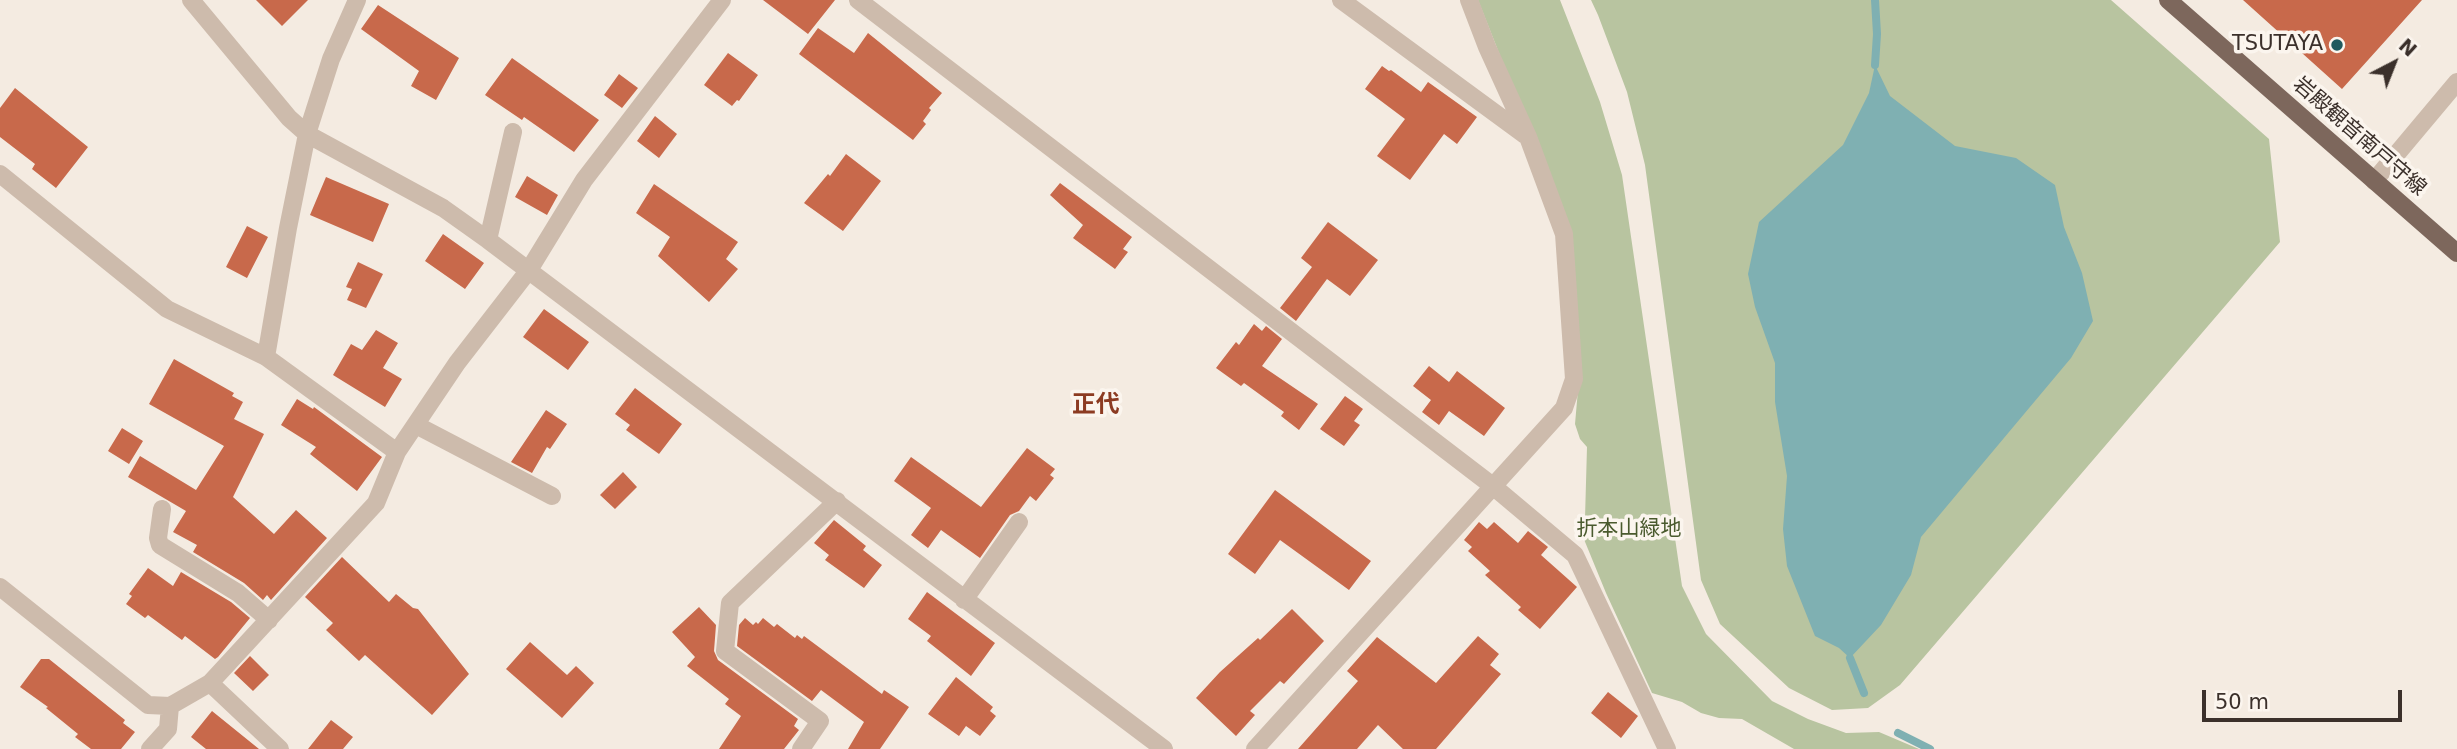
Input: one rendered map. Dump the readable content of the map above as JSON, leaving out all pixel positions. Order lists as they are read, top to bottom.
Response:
{
  "streets": {
    "main road": ["岩殿観音南戸守線"]
  },
  "districts": ["正代"],
  "parks": ["折本山緑地"],
  "places": ["TSUTAYA"],
  "scale_bar": "50 m",
  "north": "top right"
}
